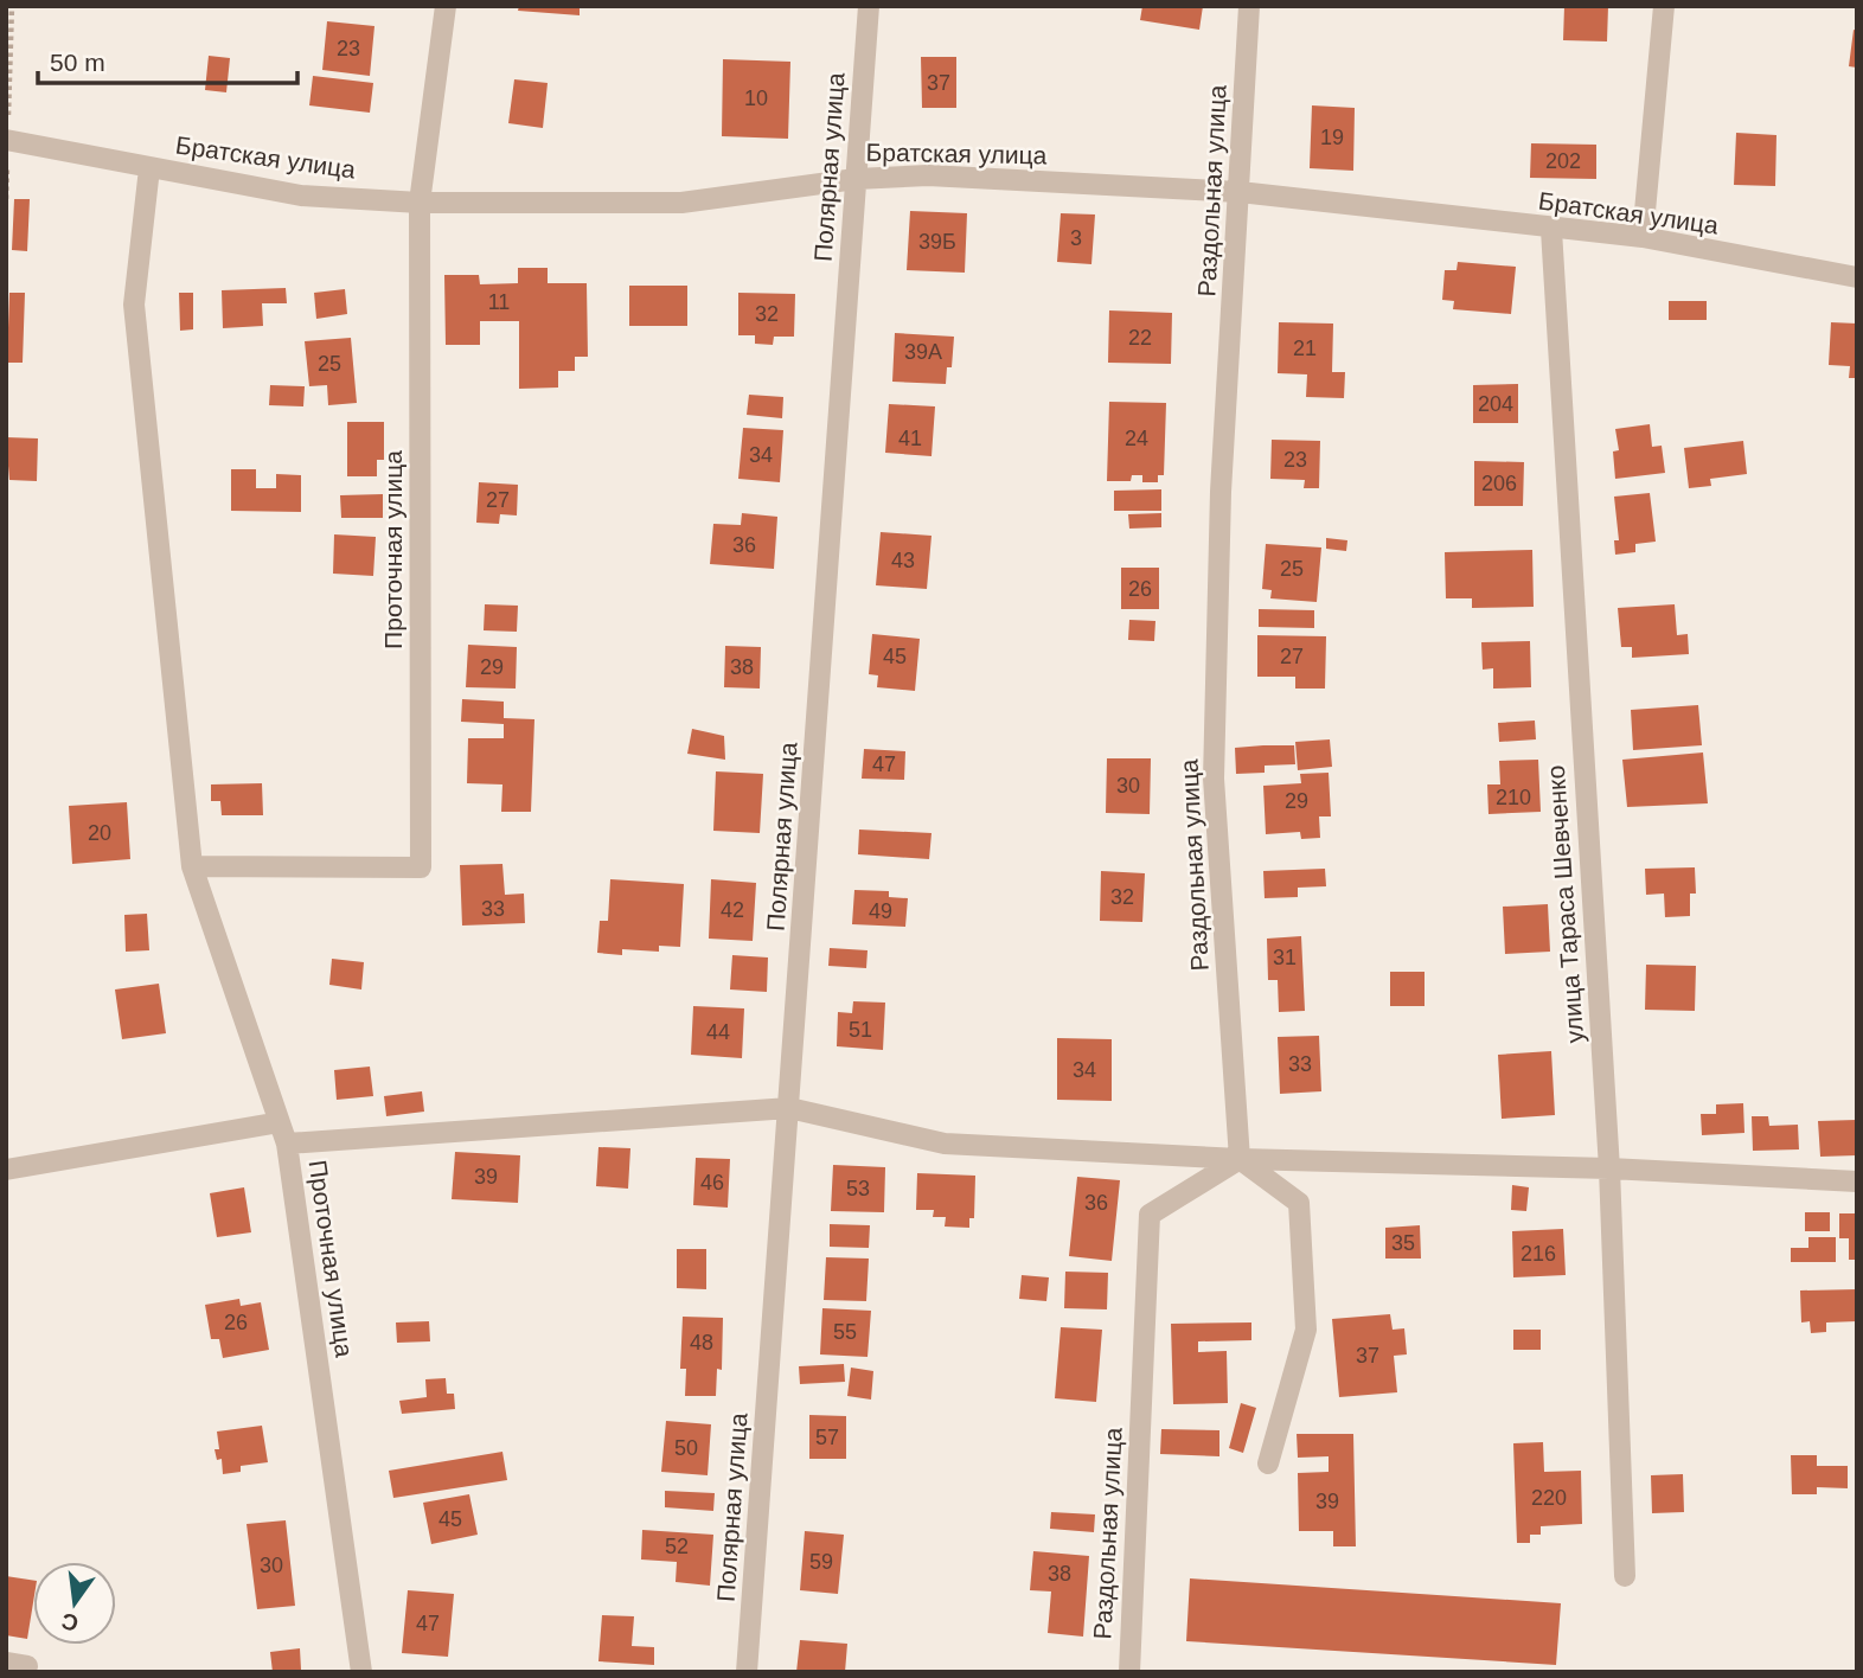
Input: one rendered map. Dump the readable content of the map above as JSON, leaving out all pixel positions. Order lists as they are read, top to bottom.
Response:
{
  "streets": {
    "street": [
      "Братская улица",
      "Полярная улица",
      "Раздольная улица",
      "Проточная улица",
      "улица Тараса Шевченко"
    ]
  },
  "crossings": [
    ["Братская улица", "Полярная улица"],
    ["Братская улица", "Раздольная улица"],
    ["Братская улица", "Проточная улица"],
    ["Братская улица", "улица Тараса Шевченко"]
  ],
  "house_numbers": [
    "23",
    "37",
    "10",
    "19",
    "202",
    "3",
    "39Б",
    "11",
    "32",
    "22",
    "21",
    "39А",
    "25",
    "204",
    "41",
    "24",
    "34",
    "23",
    "206",
    "27",
    "36",
    "43",
    "25",
    "26",
    "45",
    "27",
    "29",
    "38",
    "47",
    "30",
    "210",
    "29",
    "20",
    "32",
    "33",
    "42",
    "49",
    "31",
    "51",
    "44",
    "33",
    "34",
    "39",
    "46",
    "53",
    "36",
    "35",
    "216",
    "26",
    "55",
    "48",
    "37",
    "57",
    "50",
    "220",
    "39",
    "45",
    "52",
    "59",
    "30",
    "38",
    "47"
  ],
  "scale_bar": "50 m",
  "north": "bottom"
}
